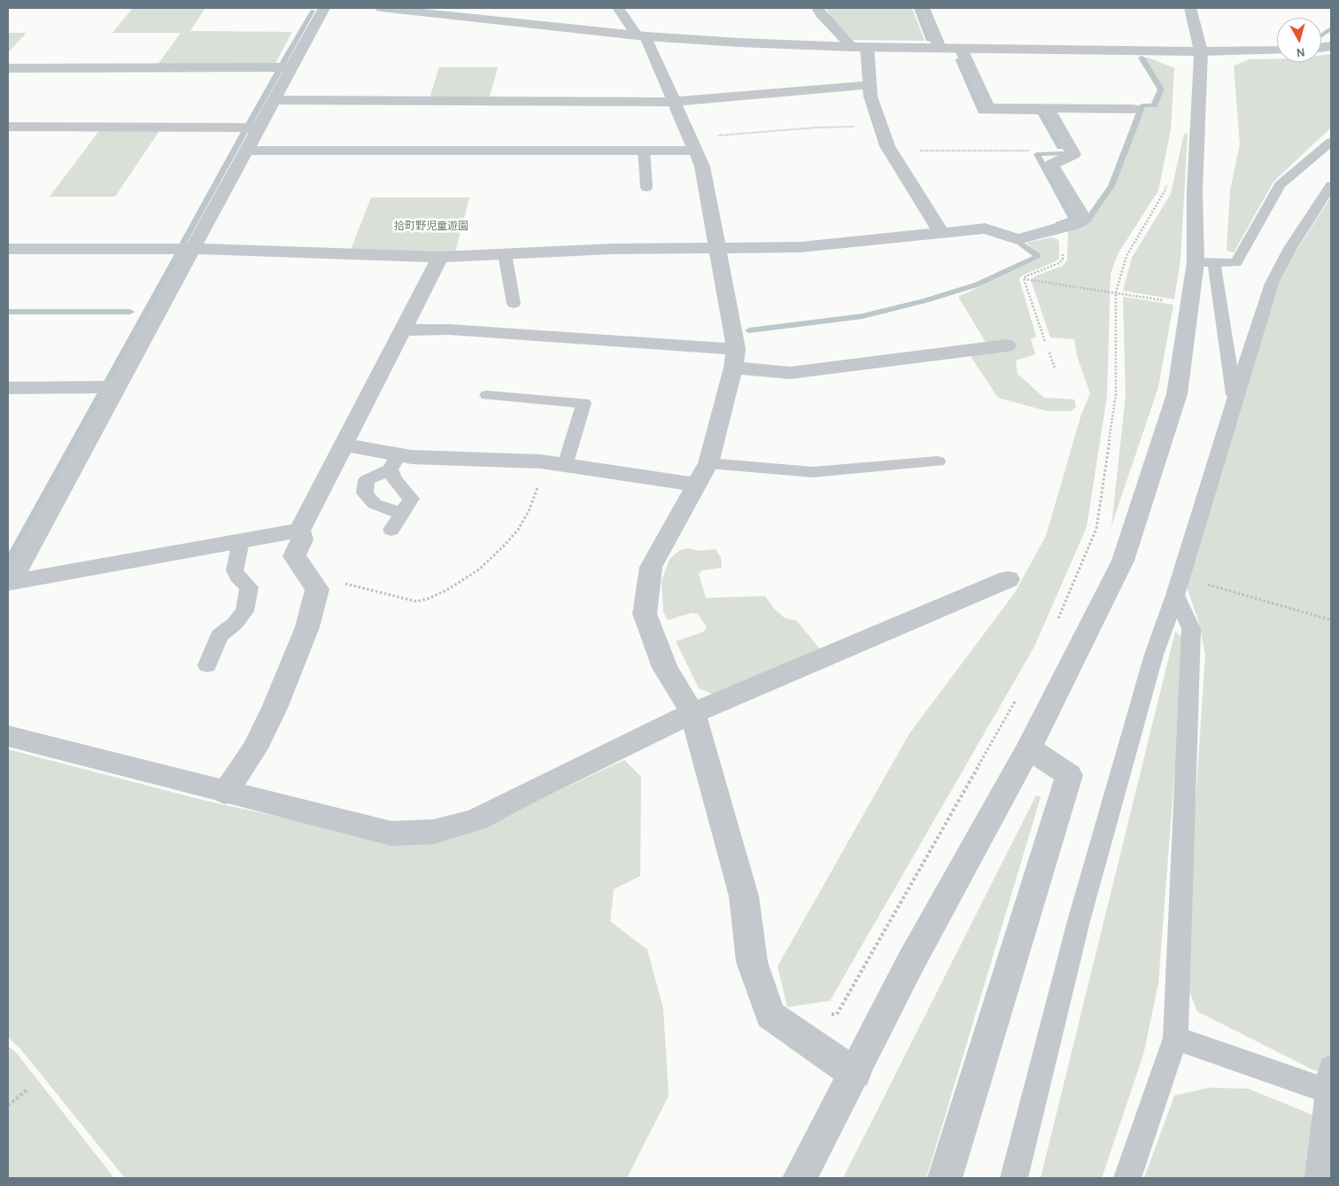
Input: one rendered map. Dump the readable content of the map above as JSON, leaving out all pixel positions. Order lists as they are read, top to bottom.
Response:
{
  "parks": ["拾町野児童遊園"],
  "north": "bottom"
}
